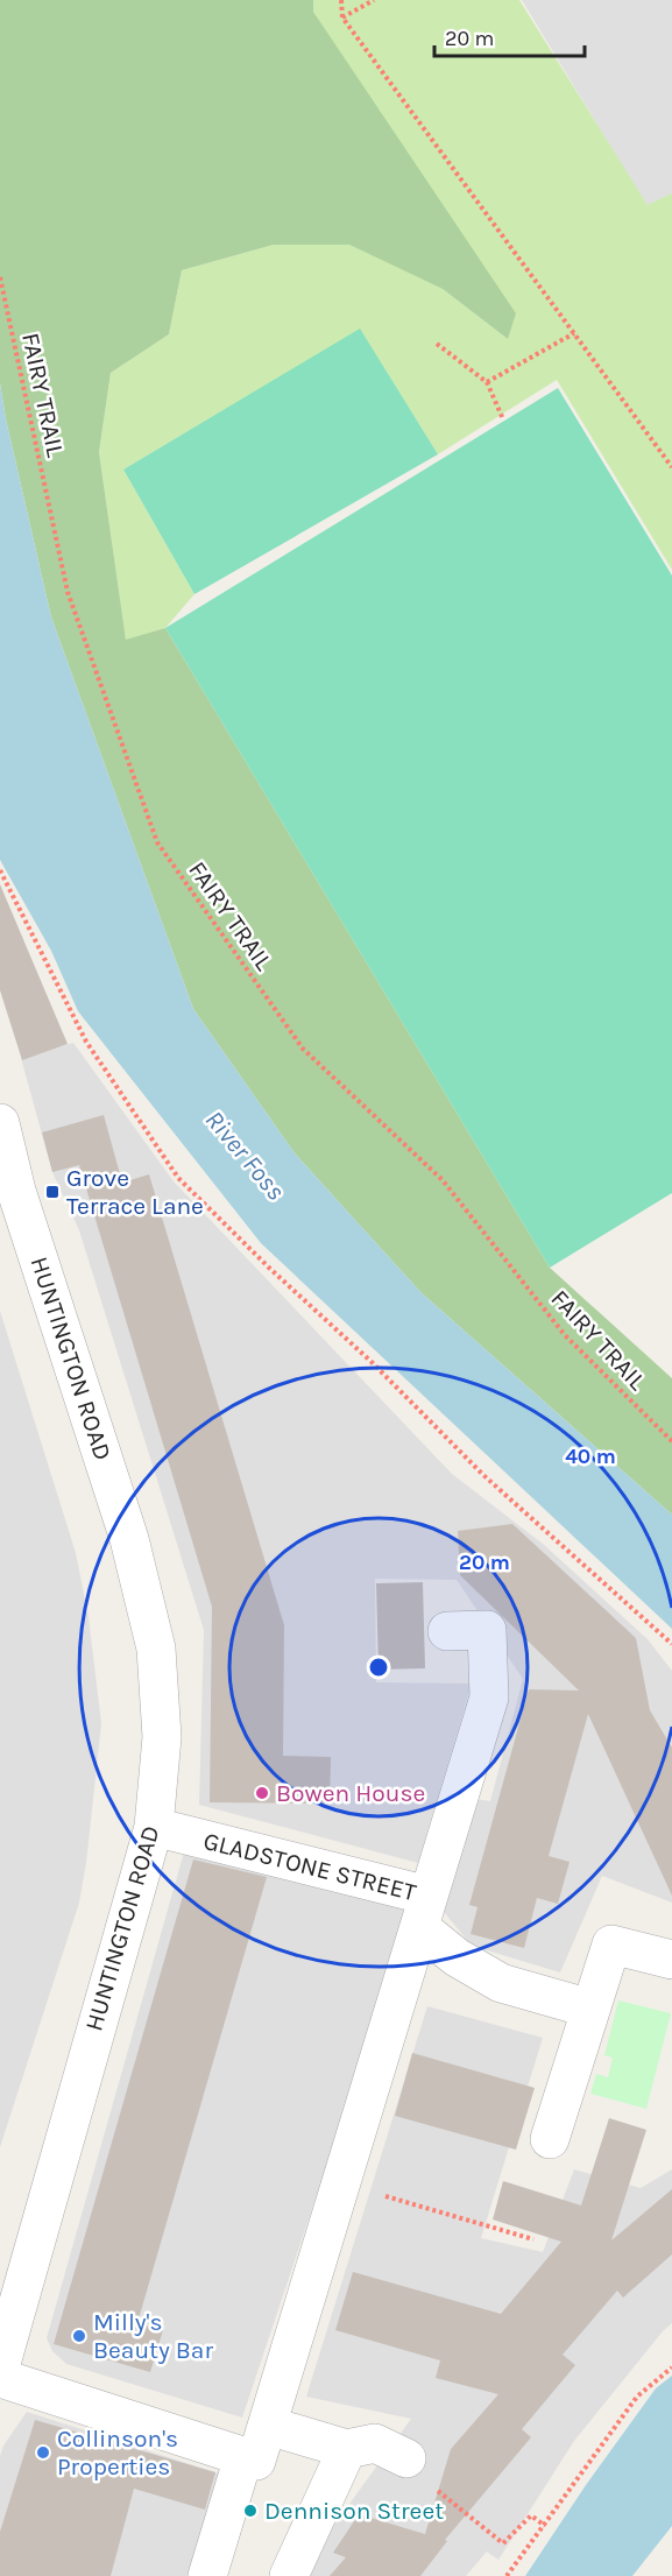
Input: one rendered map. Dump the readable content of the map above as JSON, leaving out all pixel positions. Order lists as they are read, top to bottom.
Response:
{
  "streets": {
    "street": ["HUNTINGTON ROAD", "GLADSTONE STREET"],
    "path": ["FAIRY TRAIL"]
  },
  "crossings": [
    ["HUNTINGTON ROAD", "GLADSTONE STREET"]
  ],
  "water": ["River Foss"],
  "places": {
    "transit": ["Grove Terrace Lane"],
    "other": [
      "Bowen House",
      "Milly's Beauty Bar",
      "Collinson's Properties",
      "Dennison Street"
    ]
  },
  "scale_bar": "20 m",
  "rings": ["40 m", "20 m"]
}
